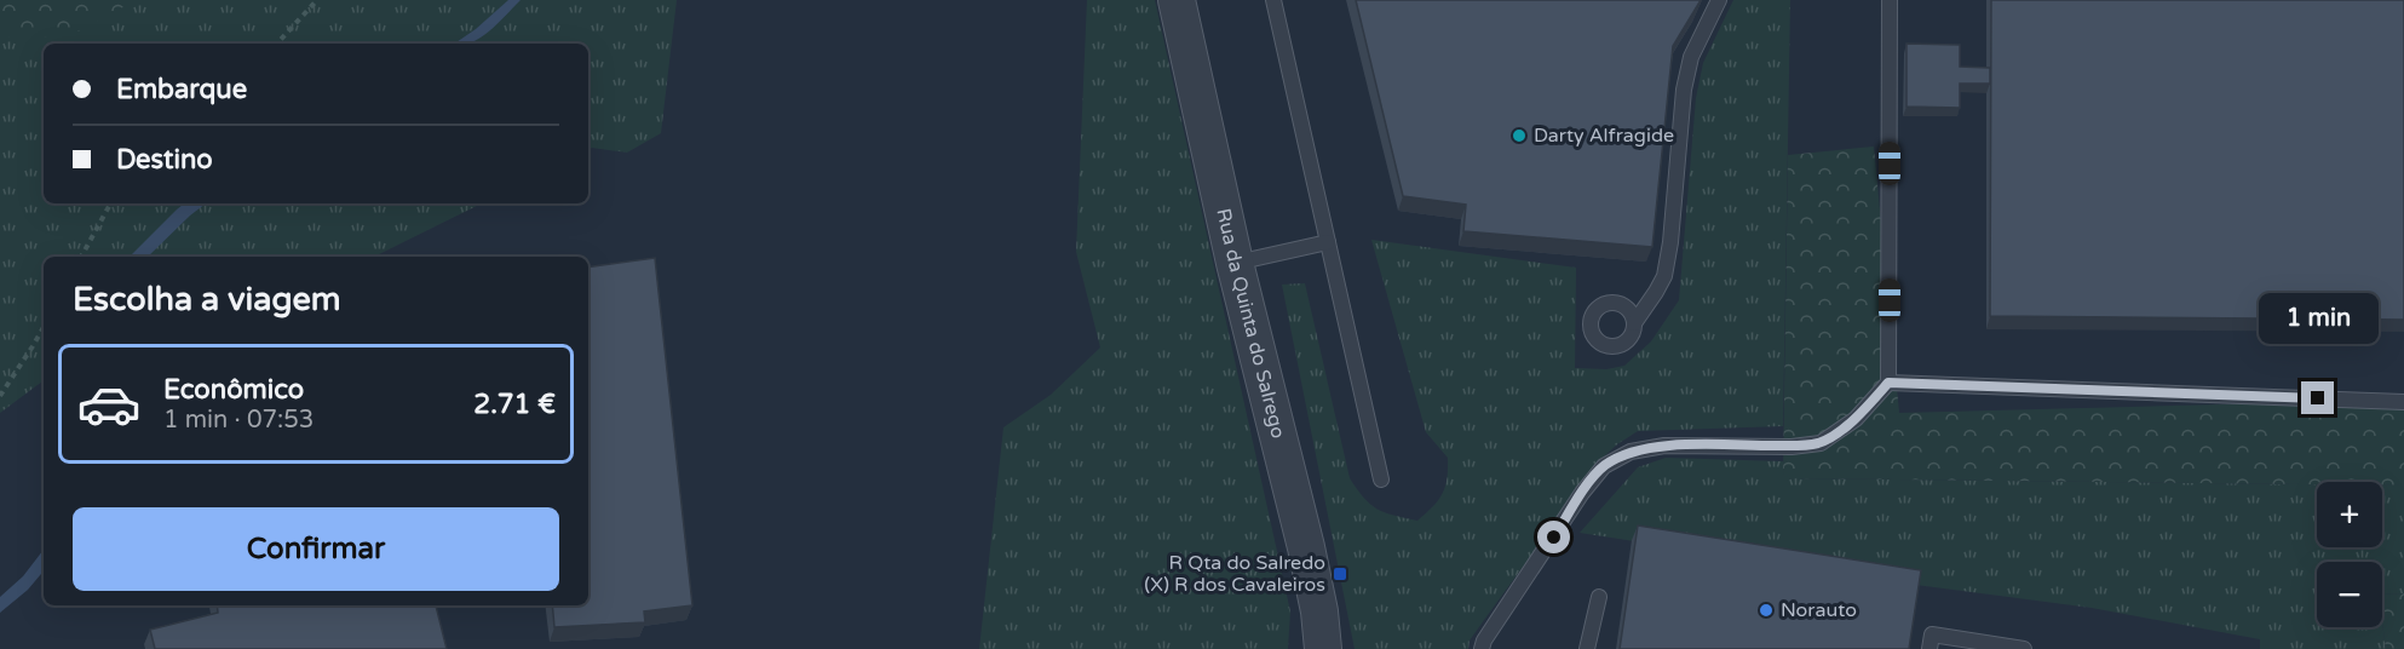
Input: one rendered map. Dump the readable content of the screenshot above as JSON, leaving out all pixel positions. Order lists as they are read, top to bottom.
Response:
{
  "streets": {
    "street": ["Rua da Quinta do Salrego"]
  },
  "places": {
    "other": ["Darty Alfragide", "Norauto"],
    "transit": ["R Qta do Salredo (X) R dos Cavaleiros"]
  },
  "page": {
    "banner": ["Embarque", "Destino"],
    "heading": "Escolha a viagem",
    "bubble": "1 min",
    "list": [
      {
        "name": "Econômico",
        "note": "1 min · 07:53",
        "value": "2.71 €"
      }
    ],
    "map_buttons": ["+", "−"],
    "buttons": "Confirmar"
  }
}
